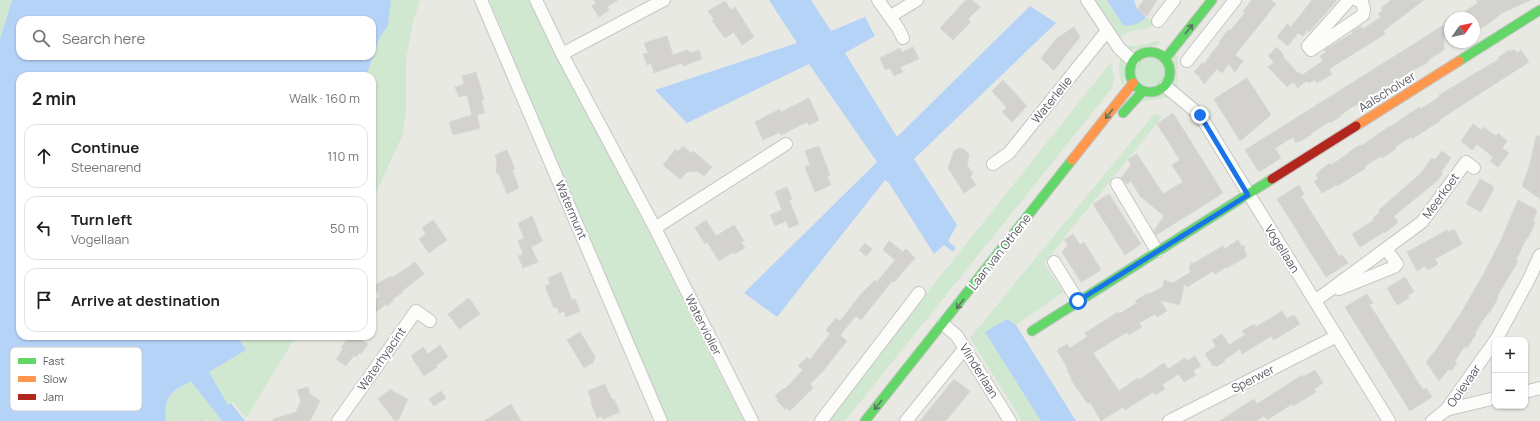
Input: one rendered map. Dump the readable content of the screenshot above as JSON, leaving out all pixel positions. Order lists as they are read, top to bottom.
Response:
{
  "streets": {
    "street": [
      "Aalscholver",
      "Waterlelie",
      "Meerkoet",
      "Watermunt",
      "Vogellaan",
      "Laan van Othene",
      "Waterviolier",
      "Waterhyacint",
      "Vlinderlaan",
      "Sperwer",
      "Ooievaar"
    ]
  },
  "crossings": [
    ["Aalscholver", "Vogellaan"],
    ["Meerkoet", "Vogellaan"],
    ["Vogellaan", "Laan van Othene"],
    ["Vogellaan", "Sperwer"],
    ["Laan van Othene", "Vlinderlaan"]
  ],
  "legend": ["Fast", "Slow", "Jam"],
  "north": "top right",
  "page": {
    "search": "Search here",
    "heading": ["2 min", "Walk · 160 m"],
    "list": [
      ["Continue", "Steenarend", "110 m"],
      ["Turn left", "Vogellaan", "50 m"],
      "Arrive at destination"
    ],
    "map_buttons": ["+", "−"]
  }
}
